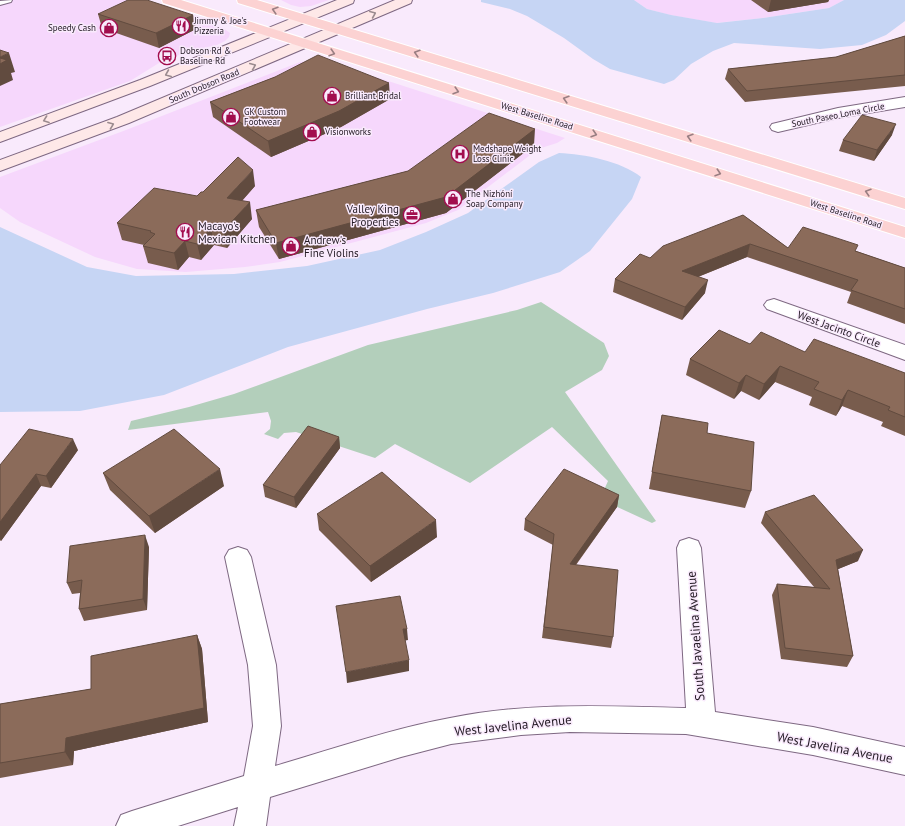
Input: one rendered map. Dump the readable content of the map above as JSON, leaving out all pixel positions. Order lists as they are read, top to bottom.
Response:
{
  "streets": {
    "main road": ["South Dobson Road", "West Baseline Road"],
    "street": [
      "South Paseo Loma Circle",
      "West Jacinto Circle",
      "South Javaelina Avenue",
      "West Javelina Avenue"
    ]
  },
  "crossings": [
    ["South Dobson Road", "West Baseline Road"],
    ["South Javaelina Avenue", "West Javelina Avenue"]
  ],
  "places": {
    "restaurant": ["Jimmy & Joe's Pizzeria", "Macayo's Mexican Kitchen"],
    "shop": [
      "Speedy Cash",
      "Brilliant Bridal",
      "GK Custom Footwear",
      "Visionworks",
      "The Nizhóní Soap Company",
      "Andrew's Fine Violins"
    ],
    "bus stop": ["Dobson Rd & Baseline Rd"],
    "hospital": ["Medshape Weight Loss Clinic"],
    "office": ["Valley King Properties"]
  }
}
